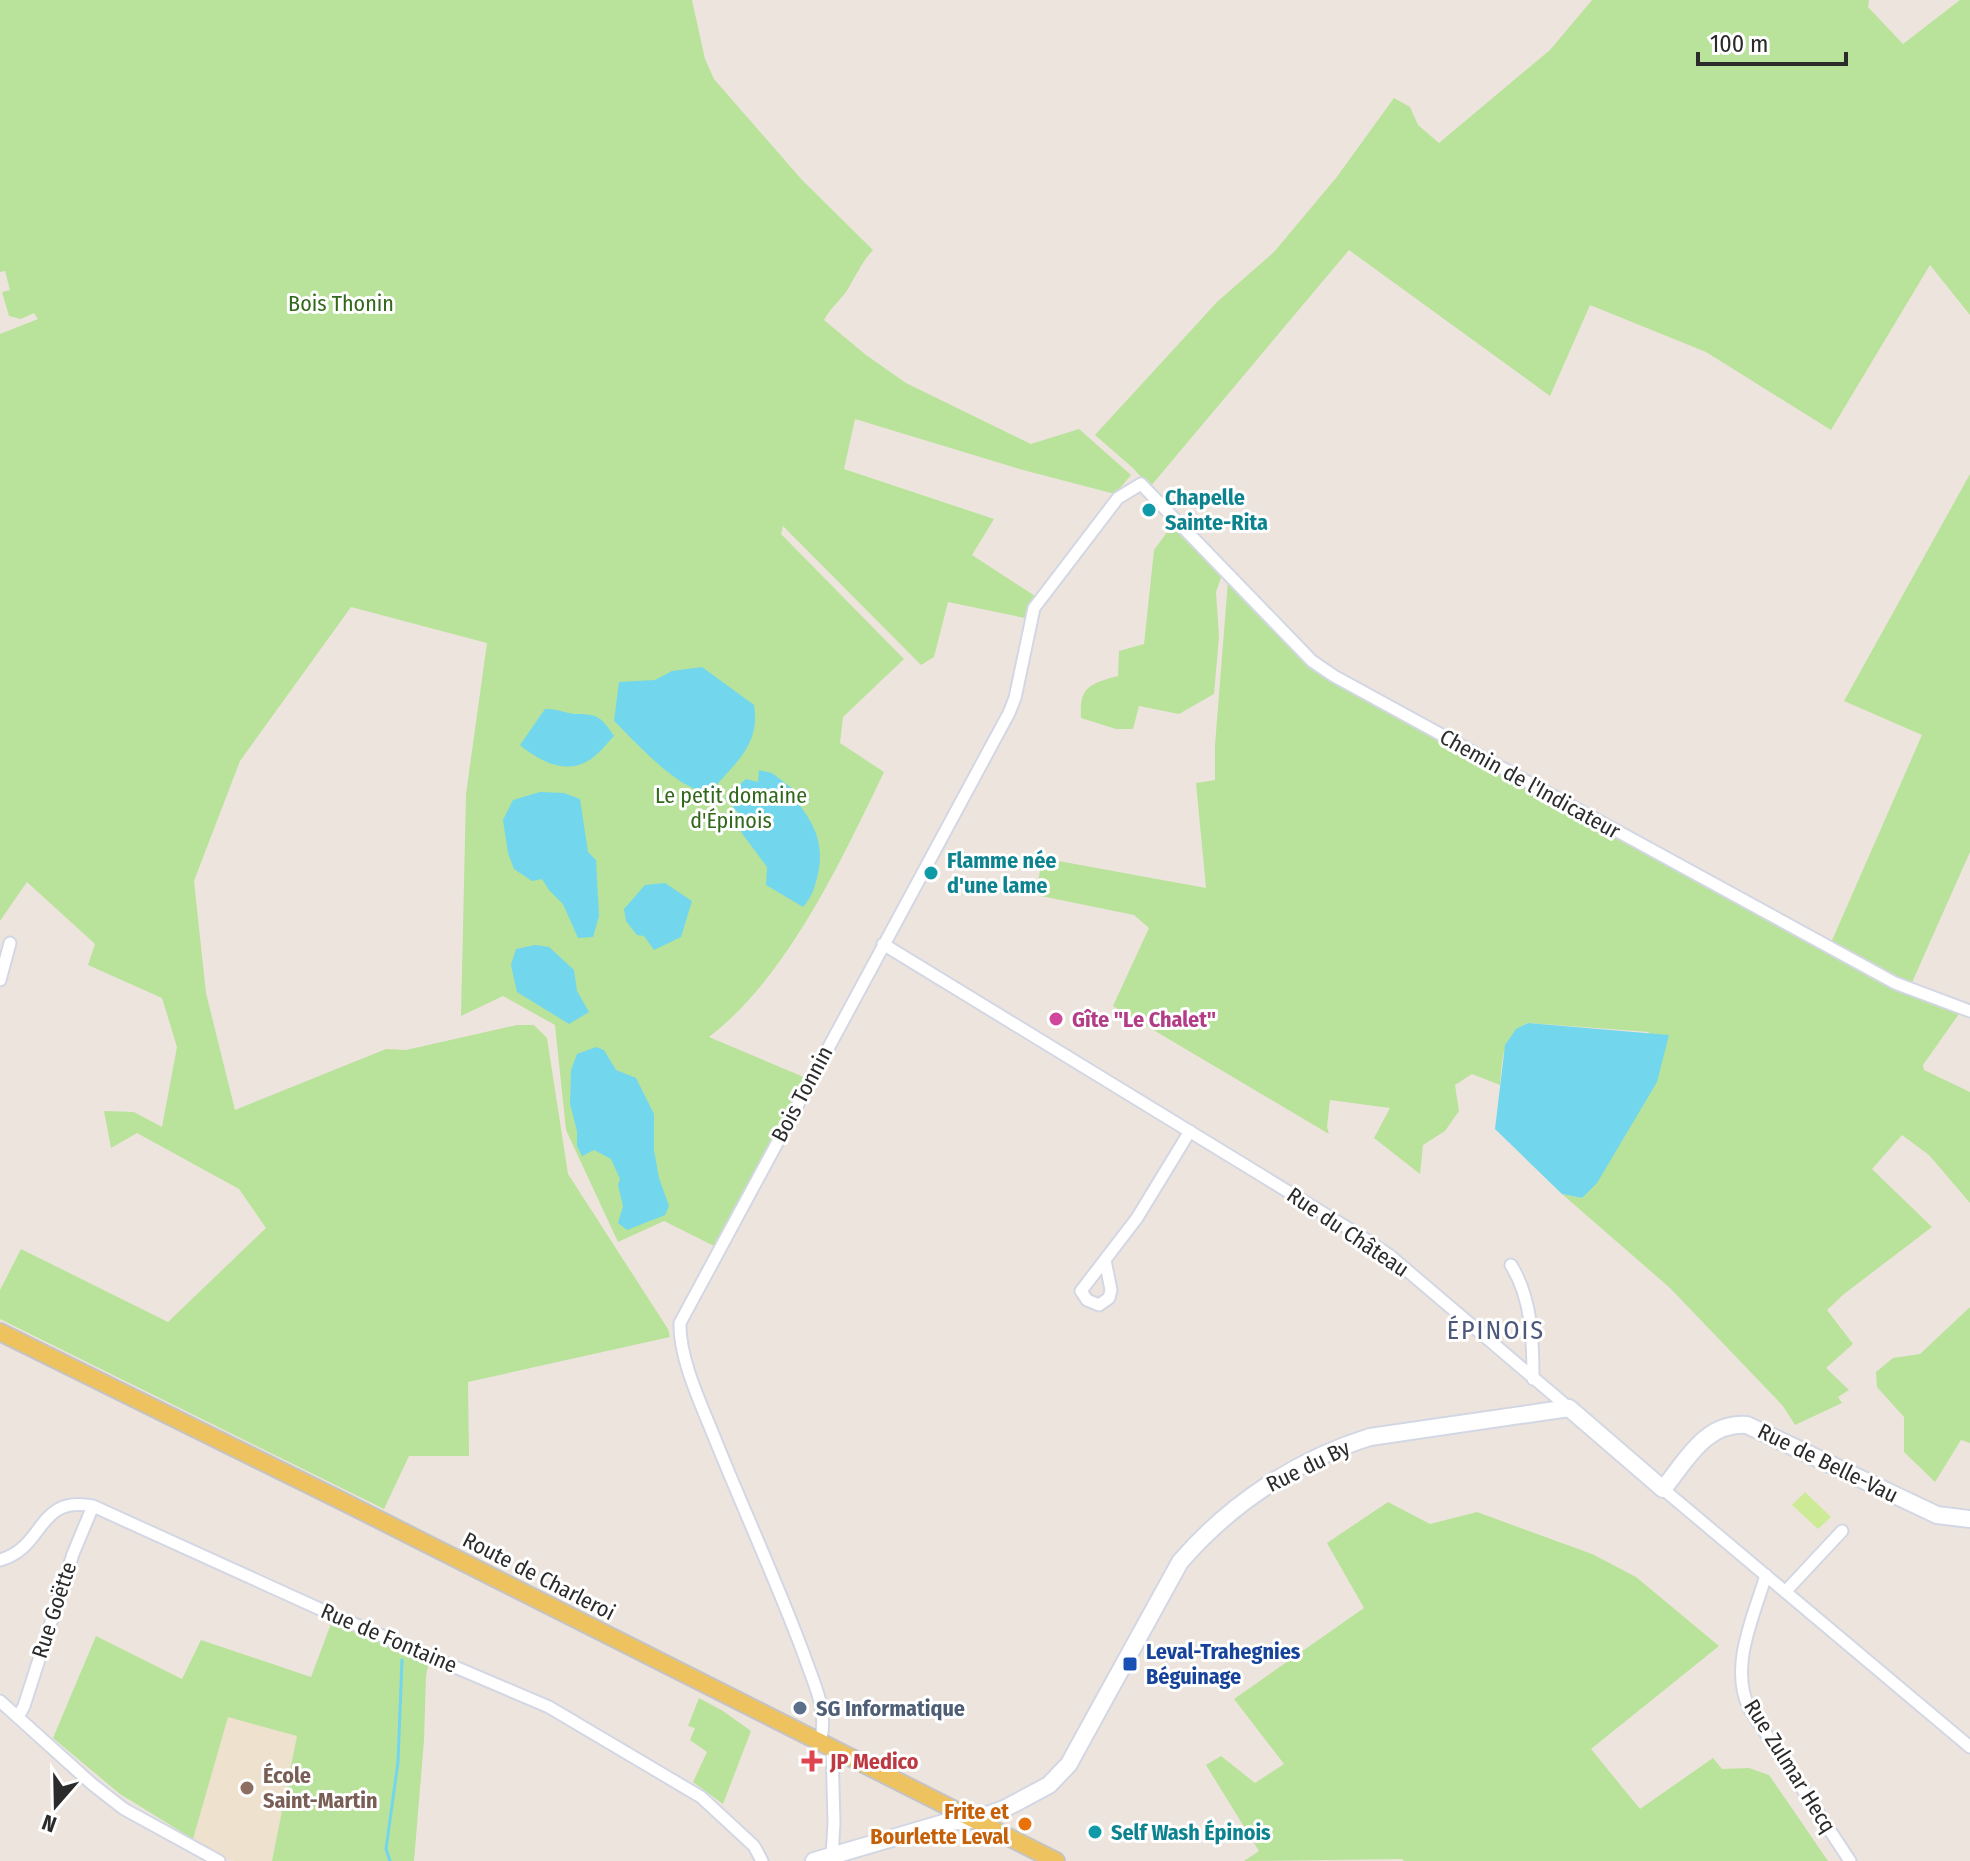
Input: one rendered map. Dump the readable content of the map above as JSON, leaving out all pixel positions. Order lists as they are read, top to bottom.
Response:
{
  "streets": {
    "main road": ["Route de Charleroi"],
    "street": [
      "Chemin de l'Indicateur",
      "Bois Tonnin",
      "Rue du Château",
      "Rue de Belle-Vau",
      "Rue du By",
      "Rue Goëtte",
      "Rue de Fontaine",
      "Rue Zulmar Hecq"
    ]
  },
  "crossings": [
    ["Chemin de l'Indicateur", "Bois Tonnin"],
    ["Bois Tonnin", "Rue du Château"],
    ["Bois Tonnin", "Rue du By"],
    ["Bois Tonnin", "Route de Charleroi"],
    ["Rue du Château", "Rue du By"],
    ["Rue du By", "Route de Charleroi"],
    ["Rue Goëtte", "Rue de Fontaine"]
  ],
  "districts": ["ÉPINOIS"],
  "parks": ["Bois Thonin", "Le petit domaine d'Épinois"],
  "places": {
    "other": [
      "Chapelle Sainte-Rita",
      "Flamme née d'une lame",
      "Gîte \"Le Chalet\"",
      "SG Informatique",
      "École Saint-Martin",
      "Frite et Bourlette Leval",
      "Self Wash Épinois"
    ],
    "transit": ["Leval-Trahegnies Béguinage"],
    "health": ["JP Medico"]
  },
  "scale_bar": "100 m",
  "north": "bottom"
}
